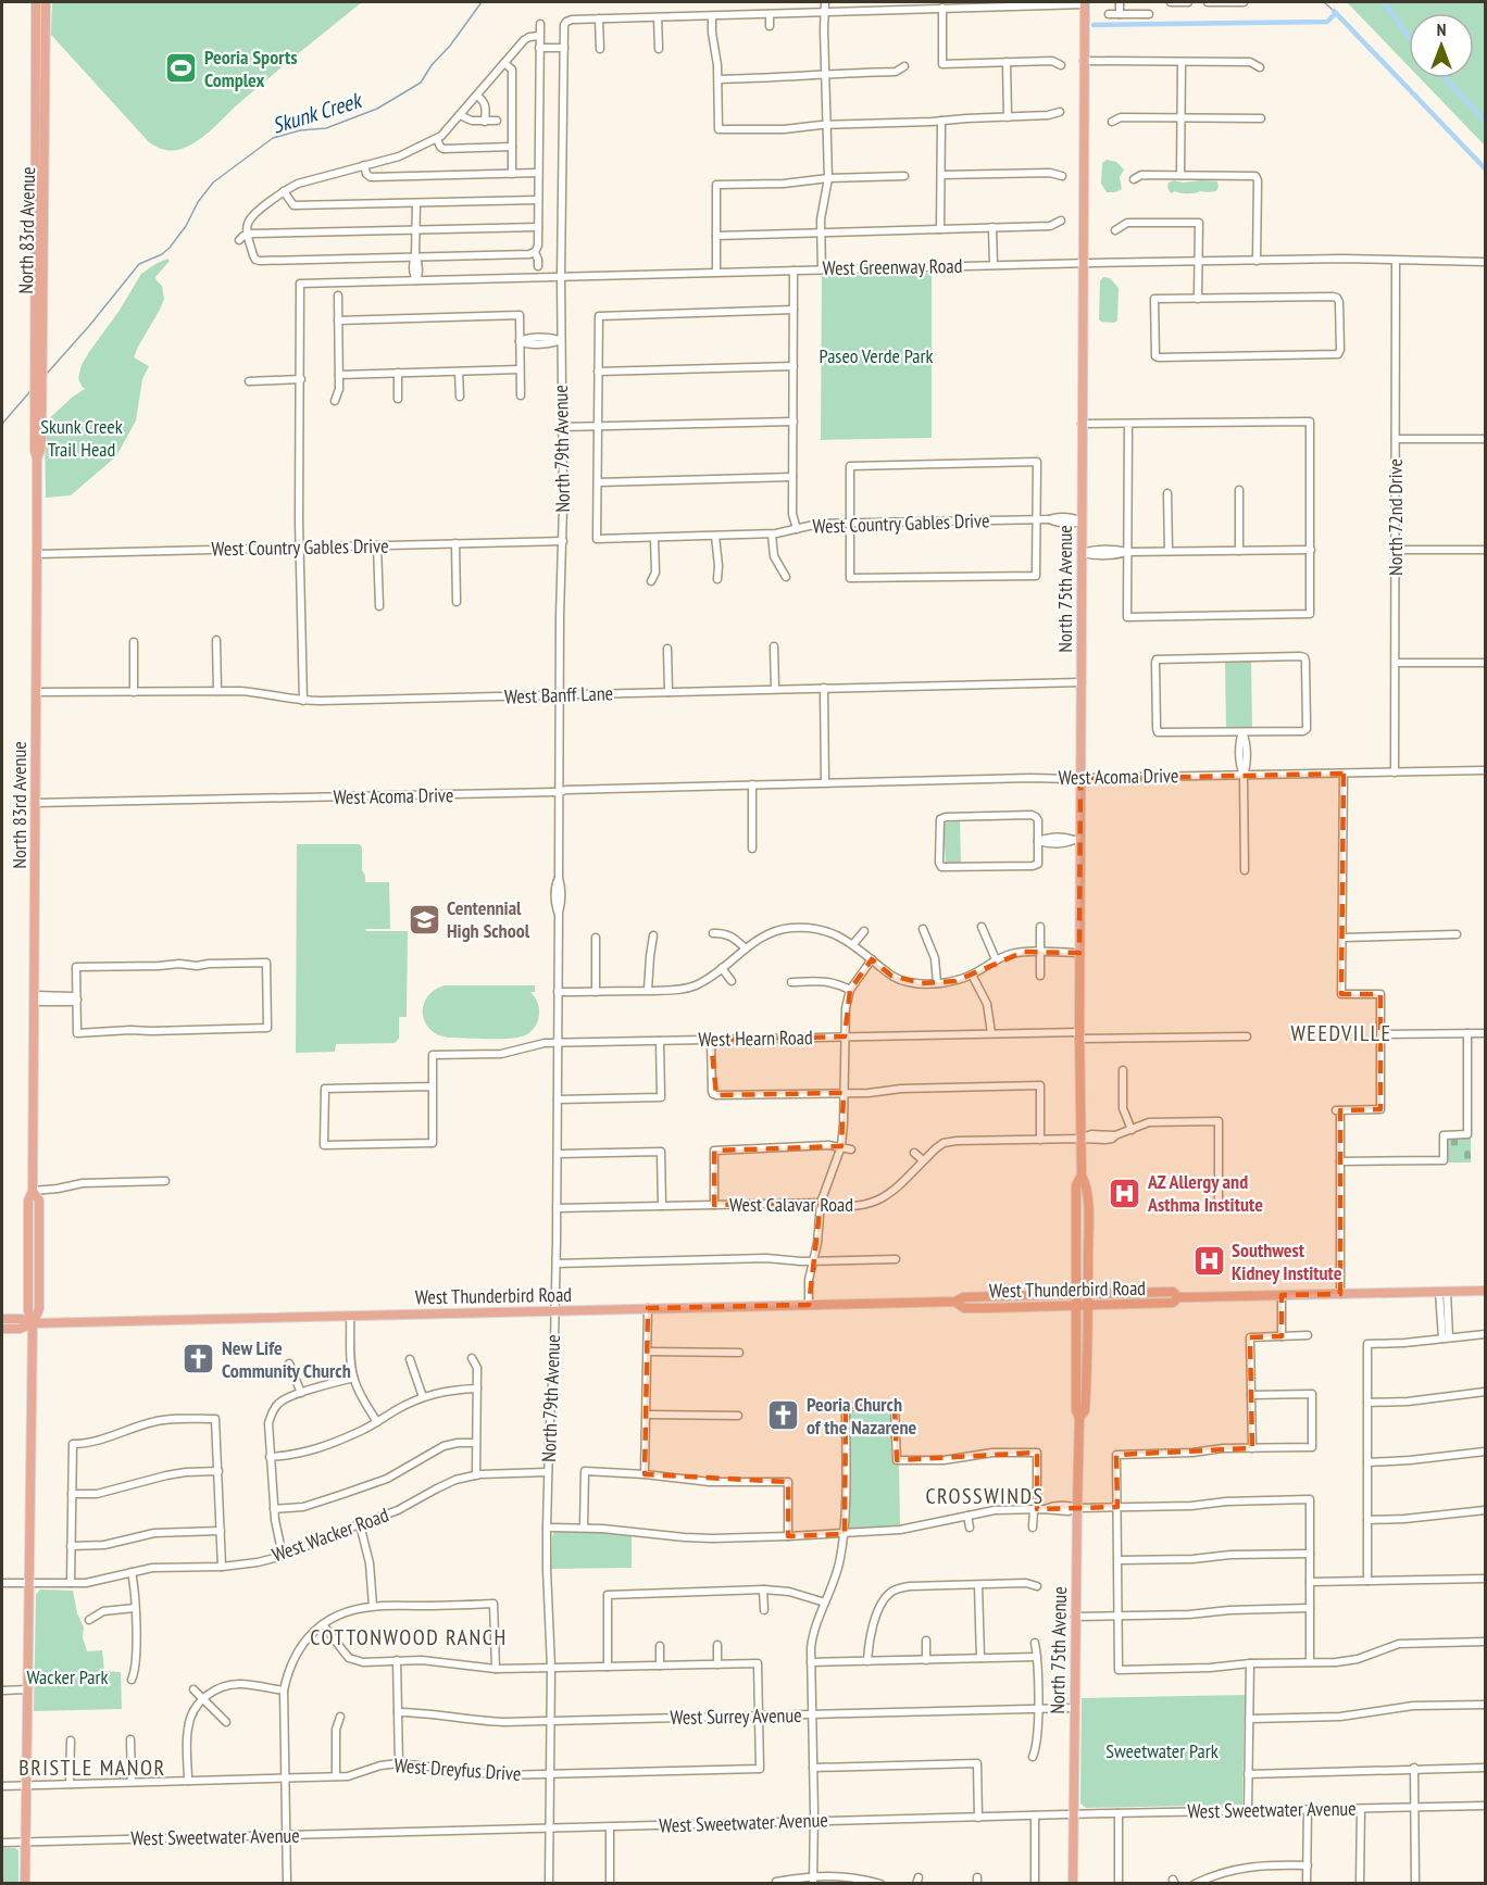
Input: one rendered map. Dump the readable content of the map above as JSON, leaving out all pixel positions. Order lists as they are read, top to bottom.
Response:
{
  "streets": {
    "main road": ["North 83rd Avenue", "North 75th Avenue", "West Thunderbird Road"],
    "street": [
      "West Greenway Road",
      "North 79th Avenue",
      "North 72nd Drive",
      "West Country Gables Drive",
      "West Banff Lane",
      "West Acoma Drive",
      "West Hearn Road",
      "West Calavar Road",
      "West Wacker Road",
      "West Surrey Avenue",
      "West Dreyfus Drive",
      "West Sweetwater Avenue"
    ]
  },
  "crossings": [
    ["North 83rd Avenue", "West Country Gables Drive"],
    ["North 83rd Avenue", "West Banff Lane"],
    ["North 83rd Avenue", "West Acoma Drive"],
    ["North 83rd Avenue", "West Thunderbird Road"],
    ["North 83rd Avenue", "West Wacker Road"],
    ["North 83rd Avenue", "West Dreyfus Drive"],
    ["North 83rd Avenue", "West Sweetwater Avenue"],
    ["West Greenway Road", "North 79th Avenue"],
    ["West Greenway Road", "North 72nd Drive"],
    ["West Greenway Road", "North 75th Avenue"],
    ["North 79th Avenue", "West Country Gables Drive"],
    ["North 79th Avenue", "West Banff Lane"],
    ["North 79th Avenue", "West Acoma Drive"],
    ["North 79th Avenue", "West Hearn Road"],
    ["North 79th Avenue", "West Calavar Road"],
    ["North 79th Avenue", "West Thunderbird Road"],
    ["North 79th Avenue", "West Wacker Road"],
    ["North 79th Avenue", "West Surrey Avenue"],
    ["North 79th Avenue", "West Dreyfus Drive"],
    ["North 79th Avenue", "West Sweetwater Avenue"],
    ["North 72nd Drive", "West Acoma Drive"],
    ["West Country Gables Drive", "North 75th Avenue"],
    ["North 75th Avenue", "West Banff Lane"],
    ["North 75th Avenue", "West Acoma Drive"],
    ["North 75th Avenue", "West Hearn Road"],
    ["North 75th Avenue", "West Calavar Road"],
    ["North 75th Avenue", "West Thunderbird Road"],
    ["North 75th Avenue", "West Surrey Avenue"],
    ["North 75th Avenue", "West Sweetwater Avenue"],
    ["West Surrey Avenue", "West Dreyfus Drive"]
  ],
  "districts": [
    "WEEDVILLE",
    "CROSSWINDS",
    "COTTONWOOD RANCH",
    "BRISTLE MANOR"
  ],
  "water": ["Skunk Creek"],
  "parks": [
    "Paseo Verde Park",
    "Skunk Creek Trail Head",
    "Wacker Park",
    "Sweetwater Park"
  ],
  "places": {
    "sports": ["Peoria Sports Complex"],
    "school or university": ["Centennial High School"],
    "hospital": ["AZ Allergy and Asthma Institute", "Southwest Kidney Institute"],
    "church": ["New Life Community Church", "Peoria Church of the Nazarene"]
  },
  "north": "top"
}
